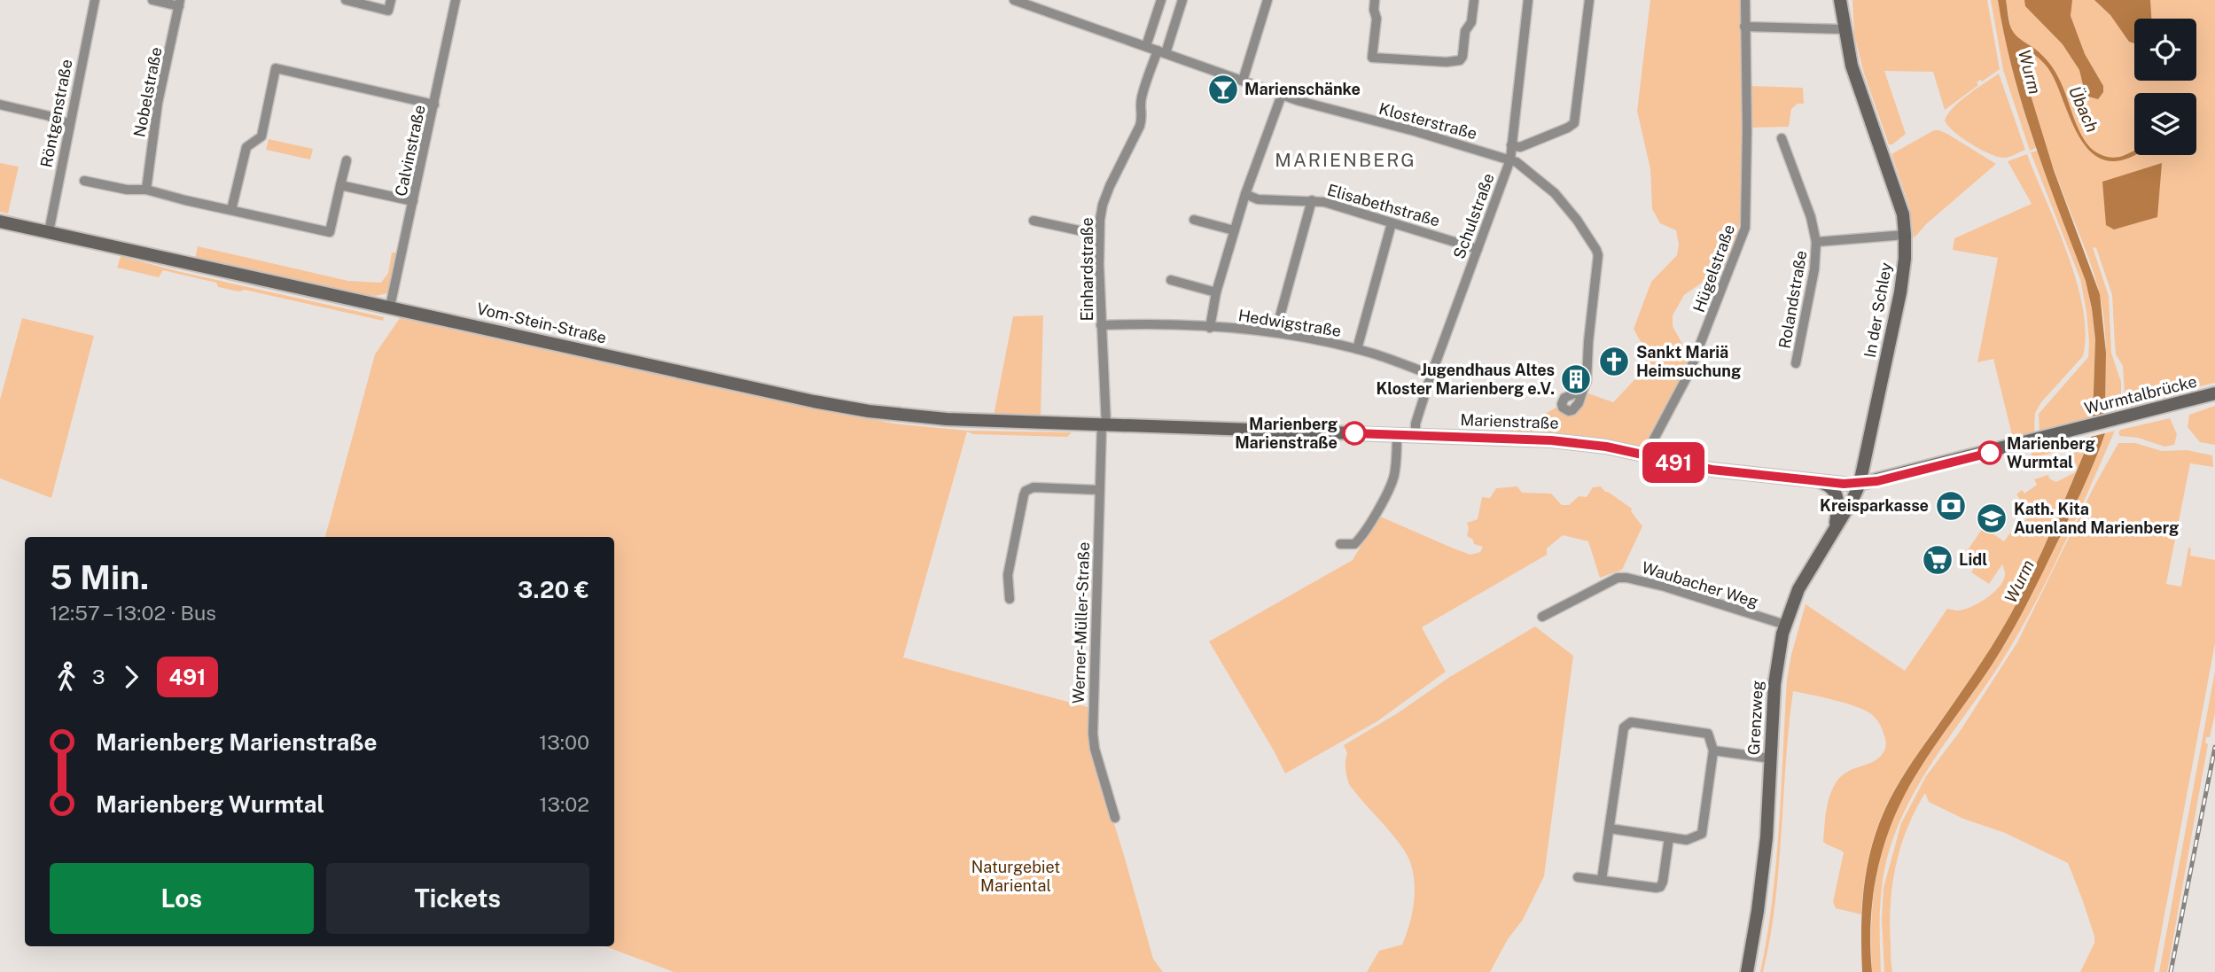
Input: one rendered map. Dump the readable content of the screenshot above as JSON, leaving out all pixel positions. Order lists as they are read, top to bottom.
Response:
{
  "streets": {
    "main road": [
      "In der Schley",
      "Vom-Stein-Straße",
      "Wurmtalbrücke",
      "Marienstraße",
      "Grenzweg"
    ],
    "street": [
      "Nobelstraße",
      "Röntgenstraße",
      "Klosterstraße",
      "Calvinstraße",
      "Elisabethstraße",
      "Schulstraße",
      "Hügelstraße",
      "Einhardstraße",
      "Rolandstraße",
      "Hedwigstraße",
      "Waubacher Weg",
      "Werner-Müller-Straße"
    ]
  },
  "crossings": [
    ["Röntgenstraße", "Vom-Stein-Straße"],
    ["Klosterstraße", "Schulstraße"],
    ["Klosterstraße", "Einhardstraße"],
    ["Calvinstraße", "Vom-Stein-Straße"],
    ["Elisabethstraße", "Schulstraße"],
    ["Schulstraße", "Hedwigstraße"],
    ["Schulstraße", "Marienstraße"],
    ["Hügelstraße", "Marienstraße"],
    ["Einhardstraße", "Hedwigstraße"],
    ["Einhardstraße", "Marienstraße"],
    ["Einhardstraße", "Werner-Müller-Straße"],
    ["Rolandstraße", "In der Schley"],
    ["In der Schley", "Marienstraße"],
    ["In der Schley", "Grenzweg"],
    ["Vom-Stein-Straße", "Marienstraße"],
    ["Wurmtalbrücke", "Marienstraße"],
    ["Marienstraße", "Werner-Müller-Straße"],
    ["Marienstraße", "Grenzweg"],
    ["Waubacher Weg", "Grenzweg"]
  ],
  "districts": ["MARIENBERG"],
  "water": ["Wurm", "Übach"],
  "parks": ["Naturgebiet Mariental"],
  "places": {
    "bar": ["Marienschänke"],
    "church": ["Sankt Mariä Heimsuchung"],
    "building": ["Jugendhaus Altes Kloster Marienberg e.V."],
    "other": ["Marienberg Marienstraße", "Marienberg Wurmtal"],
    "bank": ["Kreisparkasse"],
    "school or university": ["Kath. Kita Auenland Marienberg"],
    "supermarket": ["Lidl"]
  },
  "lines": ["bus line 491"],
  "page": {
    "on_map": "491",
    "heading": ["5 Min.", "12:57 – 13:02 · Bus", "3.20 €"],
    "legs": ["3", "491"],
    "list": [
      {
        "name": "Marienberg Marienstraße",
        "value": "13:00"
      },
      {
        "name": "Marienberg Wurmtal",
        "value": "13:02"
      }
    ],
    "buttons": ["Los", "Tickets"]
  }
}
